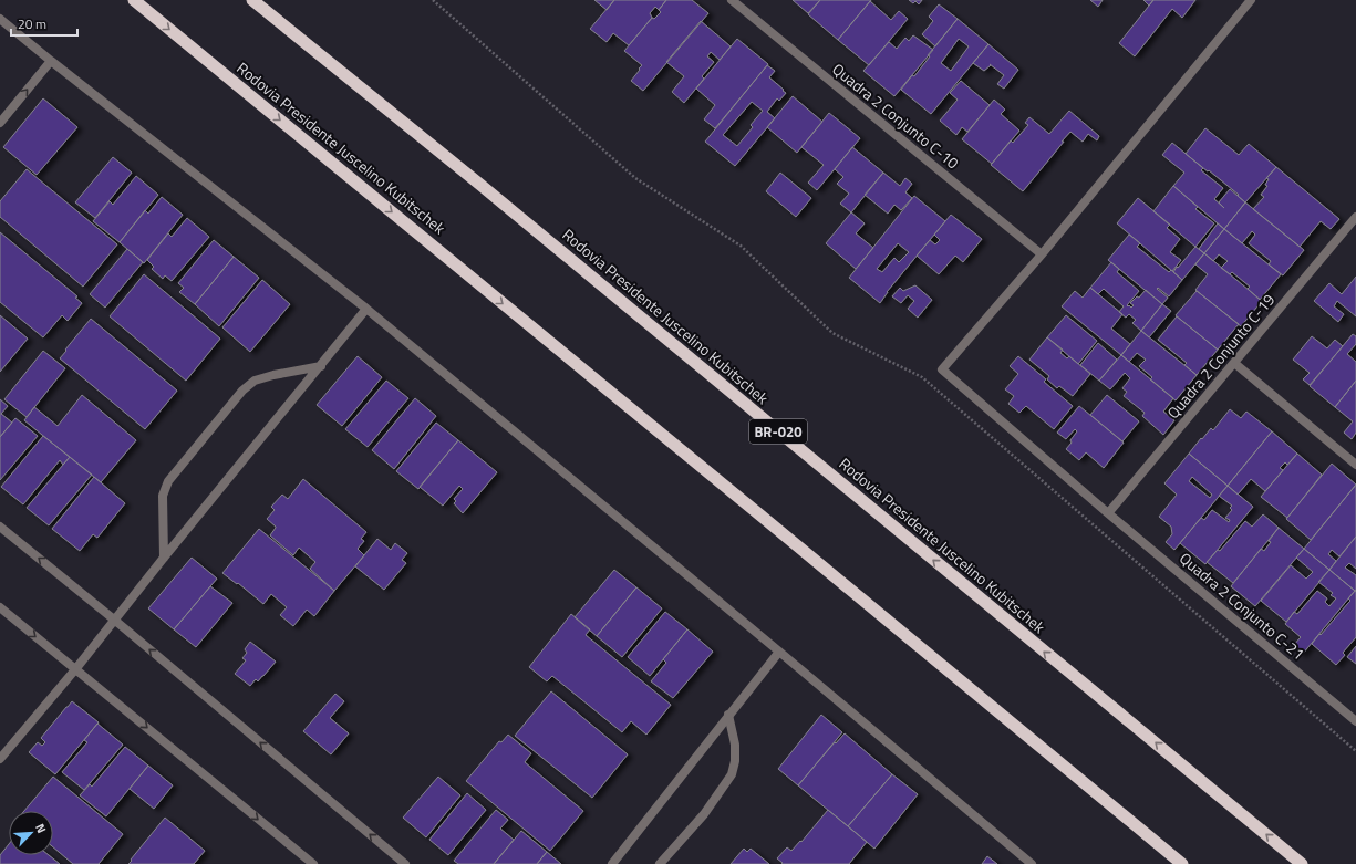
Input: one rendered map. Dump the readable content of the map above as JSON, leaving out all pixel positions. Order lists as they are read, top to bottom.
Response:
{
  "streets": {
    "highway": ["Rodovia Presidente Juscelino Kubitschek", "BR-020"],
    "street": ["Quadra 2 Conjunto C-10", "Quadra 2 Conjunto C-19", "Quadra 2 Conjunto C-21"]
  },
  "crossings": [
    ["Quadra 2 Conjunto C-10", "Quadra 2 Conjunto C-21"],
    ["Quadra 2 Conjunto C-19", "Quadra 2 Conjunto C-21"]
  ],
  "scale_bar": "20 m",
  "north": "top right"
}
